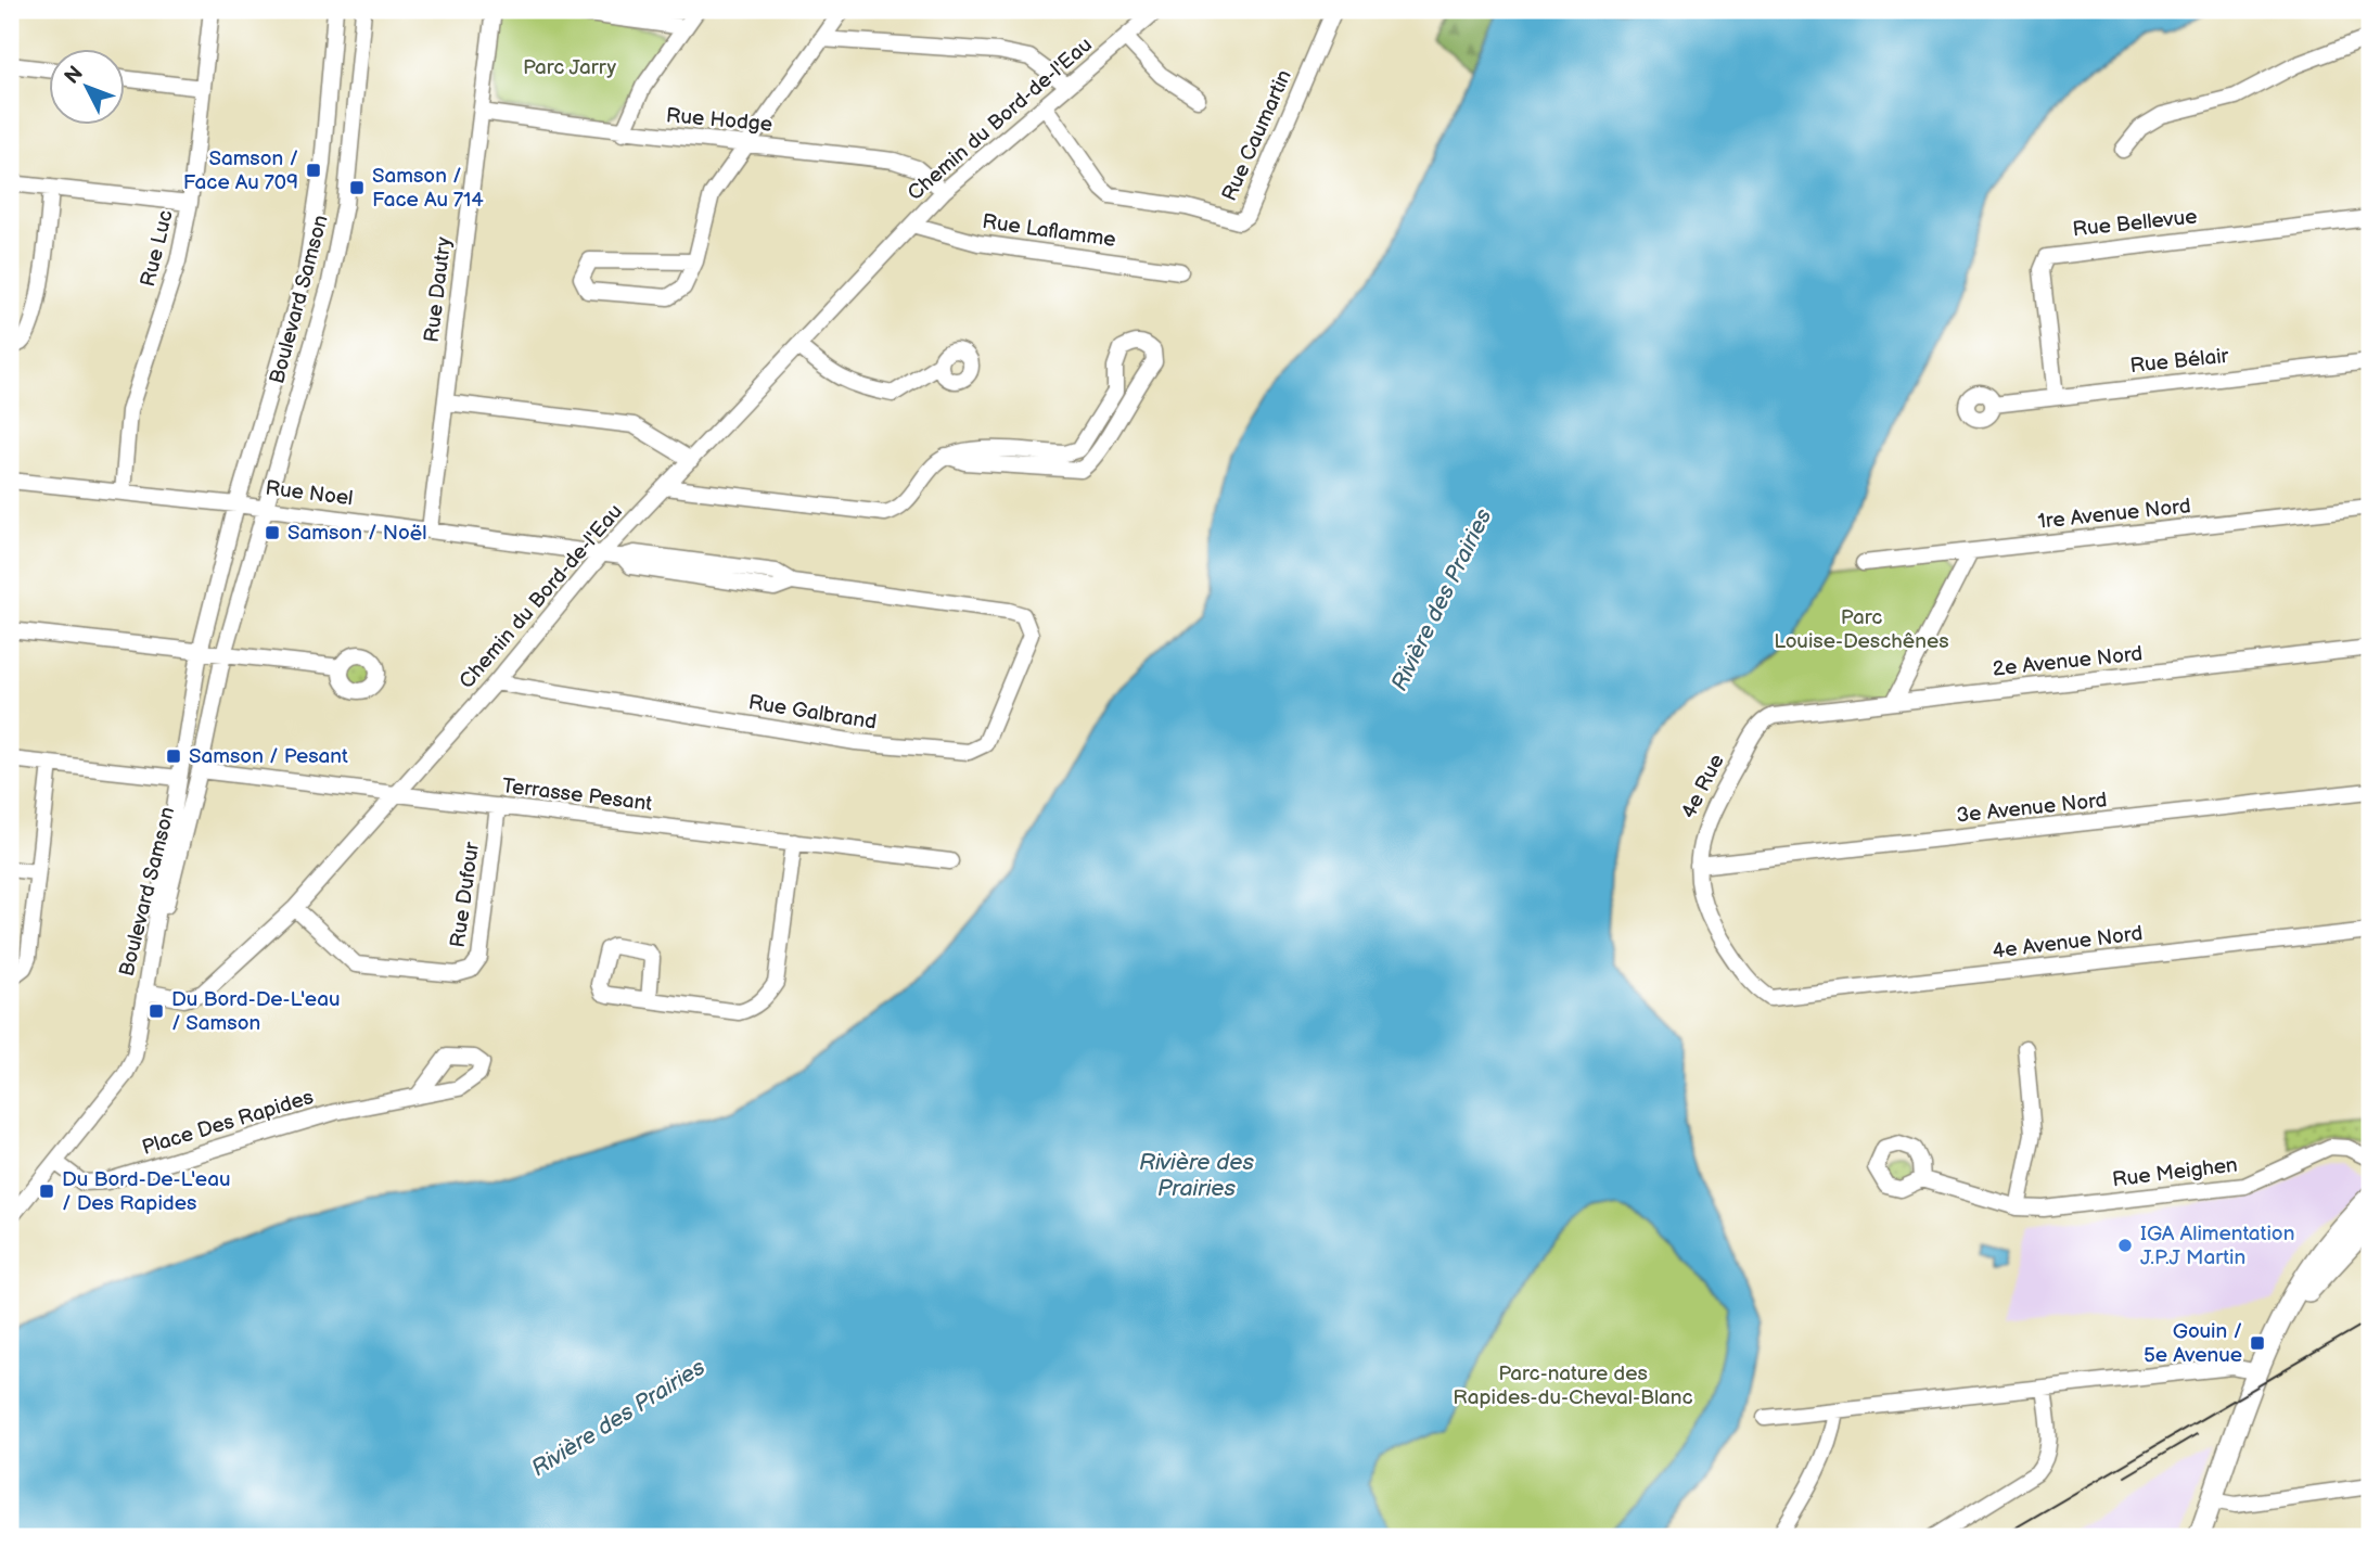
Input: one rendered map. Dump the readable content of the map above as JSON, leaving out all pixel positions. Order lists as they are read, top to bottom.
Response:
{
  "streets": {
    "street": [
      "Chemin du Bord-de-l'Eau",
      "Rue Hodge",
      "Rue Caumartin",
      "Rue Bellevue",
      "Rue Laflamme",
      "Rue Luc",
      "Rue Dautry",
      "Boulevard Samson",
      "Rue Bélair",
      "Rue Noel",
      "1re Avenue Nord",
      "2e Avenue Nord",
      "Rue Galbrand",
      "4e Rue",
      "Terrasse Pesant",
      "3e Avenue Nord",
      "Rue Dufour",
      "4e Avenue Nord",
      "Place Des Rapides",
      "Rue Meighen"
    ]
  },
  "crossings": [
    ["Chemin du Bord-de-l'Eau", "Rue Hodge"],
    ["Chemin du Bord-de-l'Eau", "Rue Caumartin"],
    ["Chemin du Bord-de-l'Eau", "Rue Laflamme"],
    ["Chemin du Bord-de-l'Eau", "Boulevard Samson"],
    ["Chemin du Bord-de-l'Eau", "Rue Noel"],
    ["Chemin du Bord-de-l'Eau", "Rue Galbrand"],
    ["Chemin du Bord-de-l'Eau", "Terrasse Pesant"],
    ["Chemin du Bord-de-l'Eau", "Rue Dufour"],
    ["Rue Hodge", "Rue Dautry"],
    ["Rue Bellevue", "Rue Bélair"],
    ["Rue Luc", "Rue Noel"],
    ["Rue Dautry", "Rue Noel"],
    ["Boulevard Samson", "Rue Noel"],
    ["Boulevard Samson", "Terrasse Pesant"],
    ["Rue Noel", "Rue Galbrand"],
    ["2e Avenue Nord", "4e Rue"],
    ["4e Rue", "3e Avenue Nord"],
    ["4e Rue", "4e Avenue Nord"],
    ["Terrasse Pesant", "Rue Dufour"]
  ],
  "water": ["Rivière des Prairies"],
  "parks": ["Parc Jarry", "Parc Louise-Deschênes", "Parc-nature des Rapides-du-Cheval-Blanc"],
  "places": {
    "transit": [
      "Samson / Face Au 709",
      "Samson / Face Au 714",
      "Samson / Noël",
      "Samson / Pesant",
      "Du Bord-De-L'eau / Samson",
      "Du Bord-De-L'eau / Des Rapides",
      "Gouin / 5e Avenue"
    ],
    "other": ["IGA Alimentation J.P.J Martin"]
  },
  "north": "top left"
}
